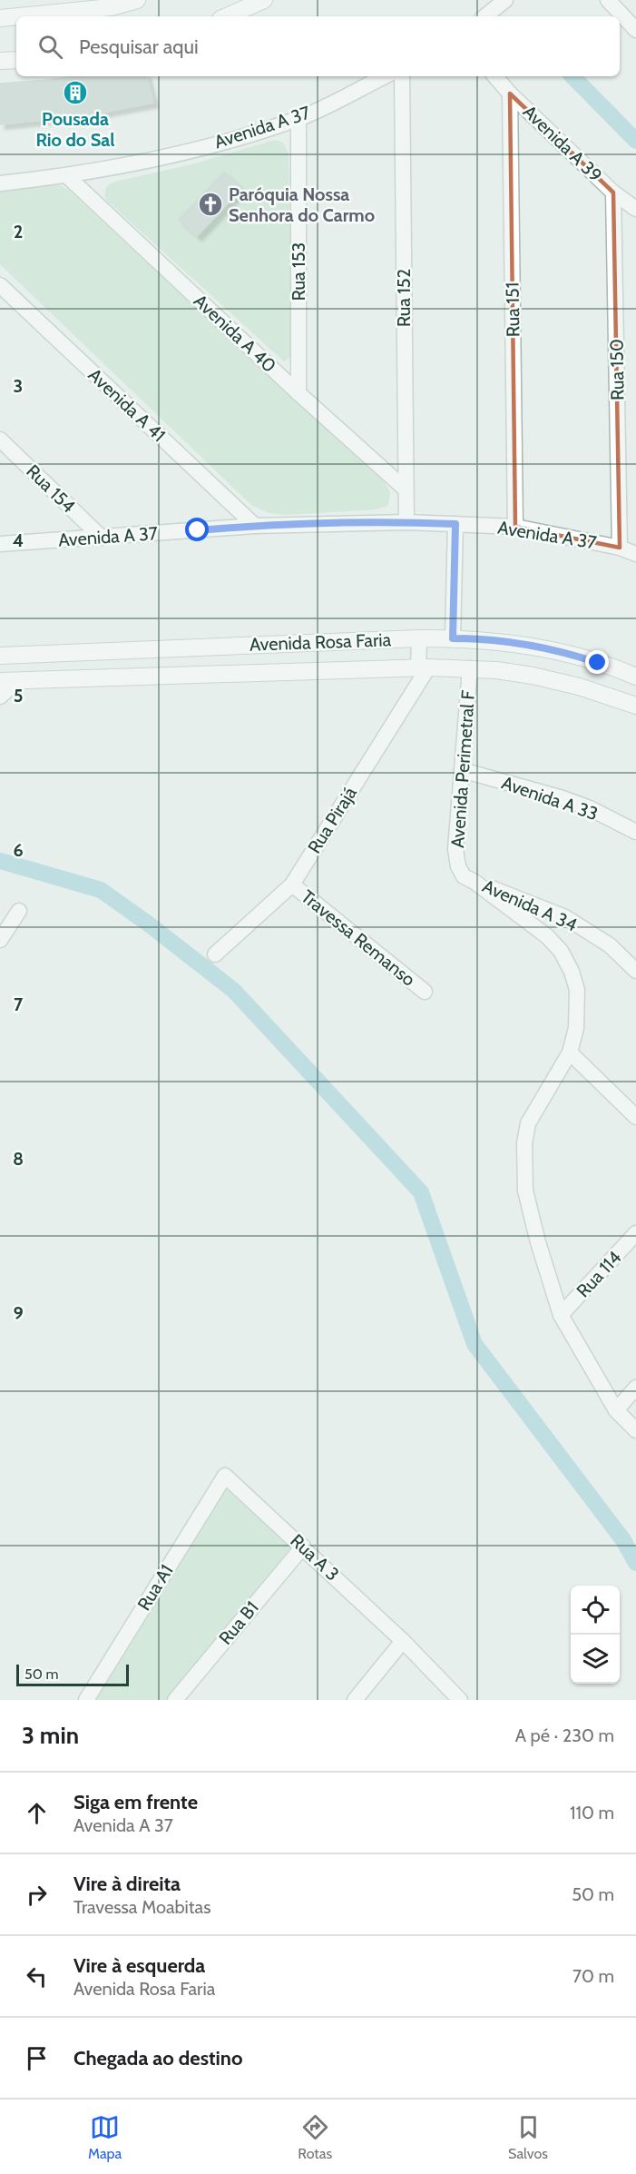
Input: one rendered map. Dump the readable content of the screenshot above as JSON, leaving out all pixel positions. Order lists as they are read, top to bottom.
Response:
{
  "streets": {
    "street": [
      "Avenida A 37",
      "Avenida A 39",
      "Rua 153",
      "Rua 152",
      "Rua 151",
      "Avenida A 40",
      "Rua 150",
      "Avenida A 41",
      "Rua 154",
      "Avenida Rosa Faria",
      "Avenida Perimetral F",
      "Avenida A 33",
      "Rua Pirajá",
      "Avenida A 34",
      "Travessa Remanso",
      "Rua 114",
      "Rua A 3",
      "Rua A1",
      "Rua B1"
    ]
  },
  "crossings": [
    ["Avenida A 37", "Rua 153"],
    ["Avenida A 37", "Rua 152"],
    ["Avenida A 37", "Rua 151"],
    ["Avenida A 37", "Avenida A 40"],
    ["Avenida A 37", "Rua 150"],
    ["Avenida A 37", "Avenida A 41"],
    ["Avenida A 37", "Rua 154"],
    ["Avenida A 39", "Rua 151"],
    ["Avenida A 39", "Rua 150"],
    ["Rua 153", "Avenida A 40"],
    ["Rua 152", "Avenida A 40"],
    ["Avenida Rosa Faria", "Avenida Perimetral F"],
    ["Avenida Rosa Faria", "Rua Pirajá"],
    ["Avenida Perimetral F", "Avenida A 33"],
    ["Avenida Perimetral F", "Avenida A 34"],
    ["Avenida Perimetral F", "Rua 114"],
    ["Rua Pirajá", "Travessa Remanso"],
    ["Rua A 3", "Rua A1"],
    ["Rua A 3", "Rua B1"]
  ],
  "places": {
    "building": ["Pousada Rio do Sal"],
    "church": ["Paróquia Nossa Senhora do Carmo"]
  },
  "scale_bar": "50 m",
  "page": {
    "search": "Pesquisar aqui",
    "scale": "50 m",
    "heading": ["3 min", "A pé · 230 m"],
    "list": [
      ["Siga em frente", "Avenida A 37", "110 m"],
      ["Vire à direita", "Travessa Moabitas", "50 m"],
      ["Vire à esquerda", "Avenida Rosa Faria", "70 m"],
      "Chegada ao destino"
    ],
    "nav": ["Mapa", "Rotas", "Salvos"]
  },
  "grid": {
    "rows": [
      "2",
      "3",
      "4",
      "5",
      "6",
      "7",
      "8",
      "9"
    ]
  }
}
